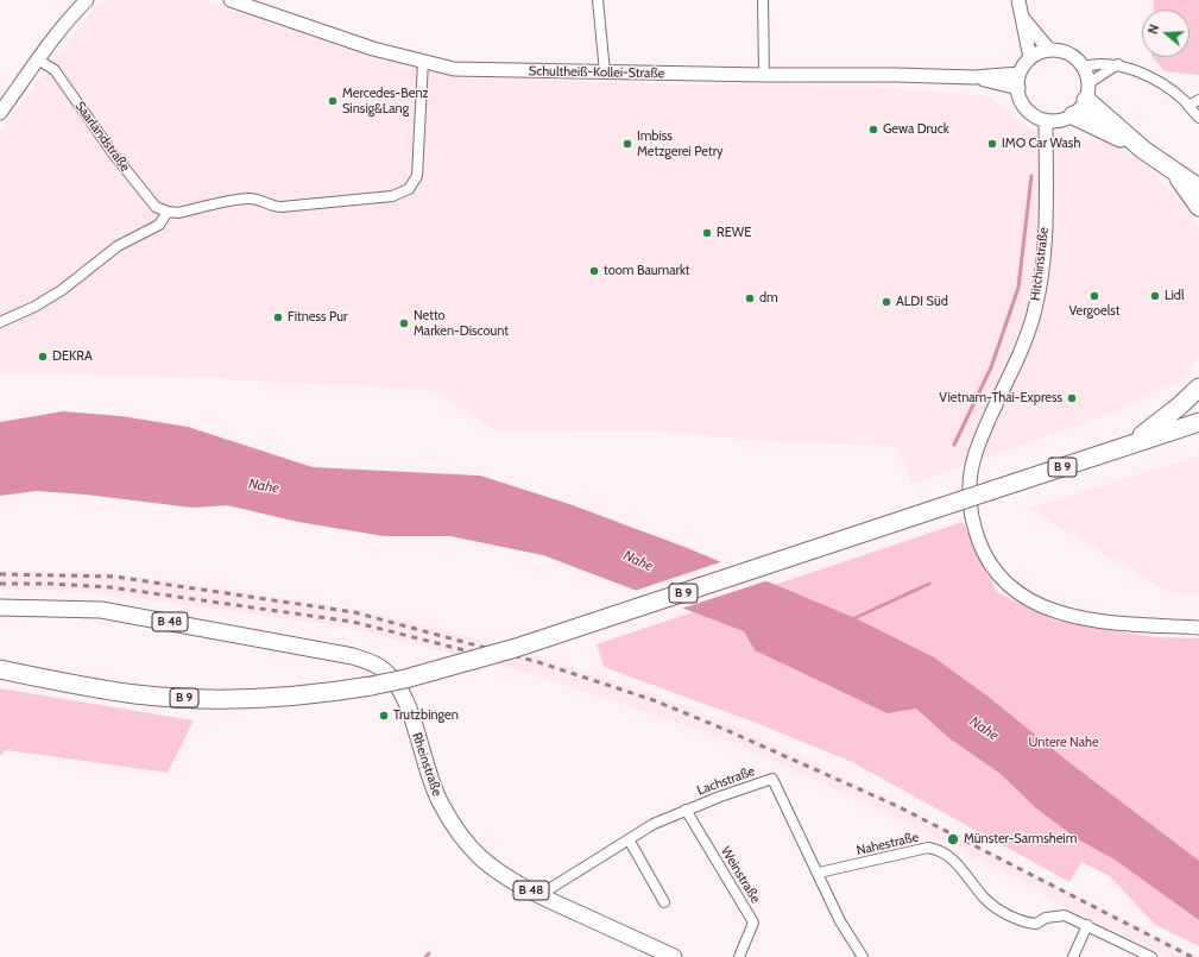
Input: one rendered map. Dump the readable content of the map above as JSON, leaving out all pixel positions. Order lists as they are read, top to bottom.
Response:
{
  "streets": {
    "highway": ["B 9"],
    "main road": [
      "Schultheiß-Kollei-Straße",
      "Hitchinstraße",
      "B 48",
      "Rheinstraße"
    ],
    "street": [
      "Saarlandstraße",
      "Lachstraße",
      "Nahestraße",
      "Weinstraße"
    ]
  },
  "crossings": [
    ["Schultheiß-Kollei-Straße", "Hitchinstraße"],
    ["Rheinstraße", "Lachstraße"],
    ["Lachstraße", "Nahestraße"],
    ["Lachstraße", "Weinstraße"]
  ],
  "water": ["Nahe"],
  "parks": ["Untere Nahe"],
  "places": [
    "Mercedes-Benz Sinsig&Lang",
    "Gewa Druck",
    "Imbiss Metzgerei Petry",
    "IMO Car Wash",
    "REWE",
    "toom Baumarkt",
    "Vergoelst",
    "Lidl",
    "dm",
    "ALDI Süd",
    "Fitness Pur",
    "Netto Marken-Discount",
    "DEKRA",
    "Vietnam-Thai-Express",
    "Trutzbingen",
    "Münster-Sarmsheim"
  ],
  "north": "left"
}
